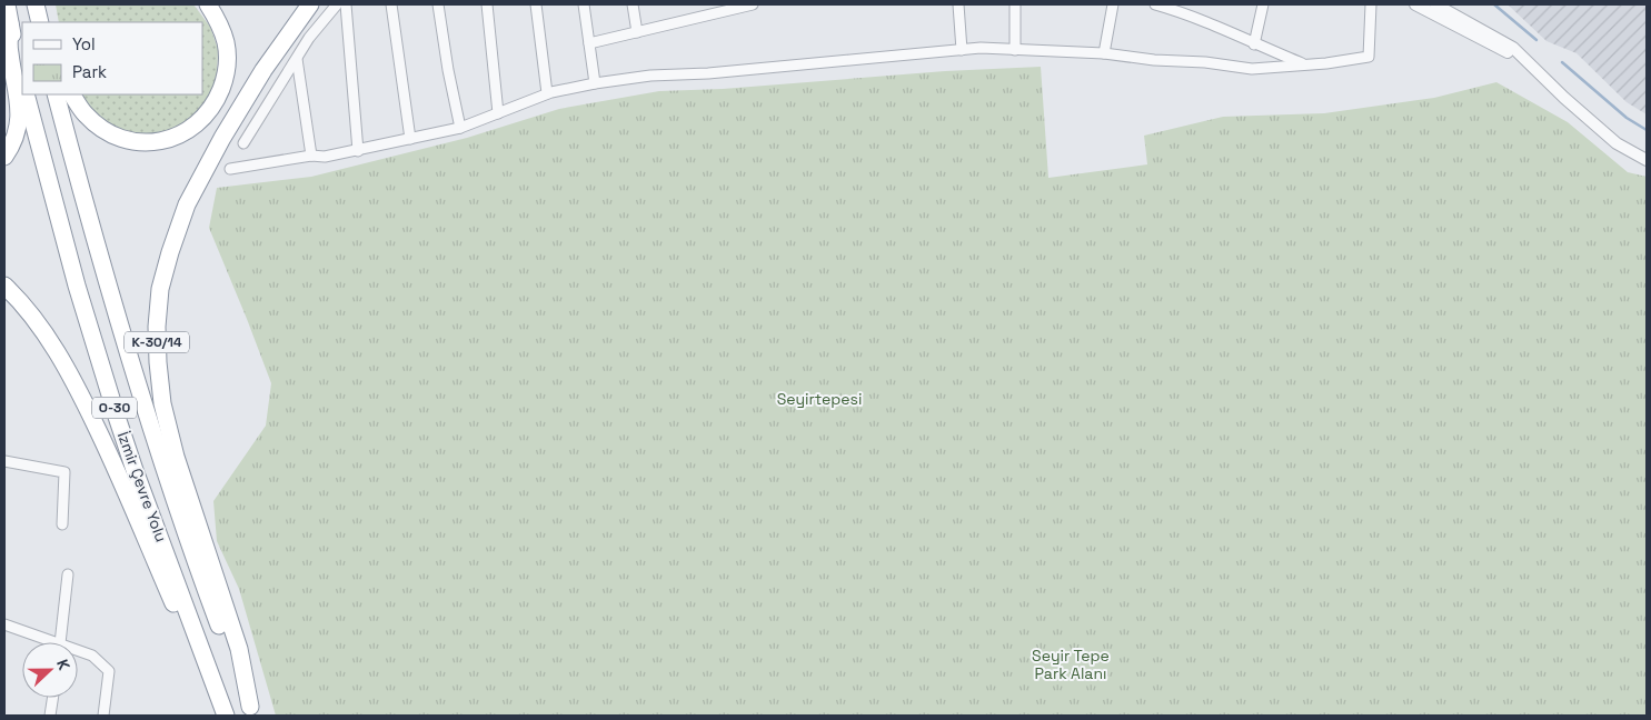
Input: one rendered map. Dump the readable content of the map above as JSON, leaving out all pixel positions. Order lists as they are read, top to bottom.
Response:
{
  "streets": {
    "highway": ["K-30/14", "O-30", "İzmir Çevre Yolu"]
  },
  "crossings": [
    ["K-30/14", "İzmir Çevre Yolu"]
  ],
  "parks": ["Seyirtepesi", "Seyir Tepe Park Alanı"],
  "legend": ["Yol", "Park"],
  "north": "right"
}
